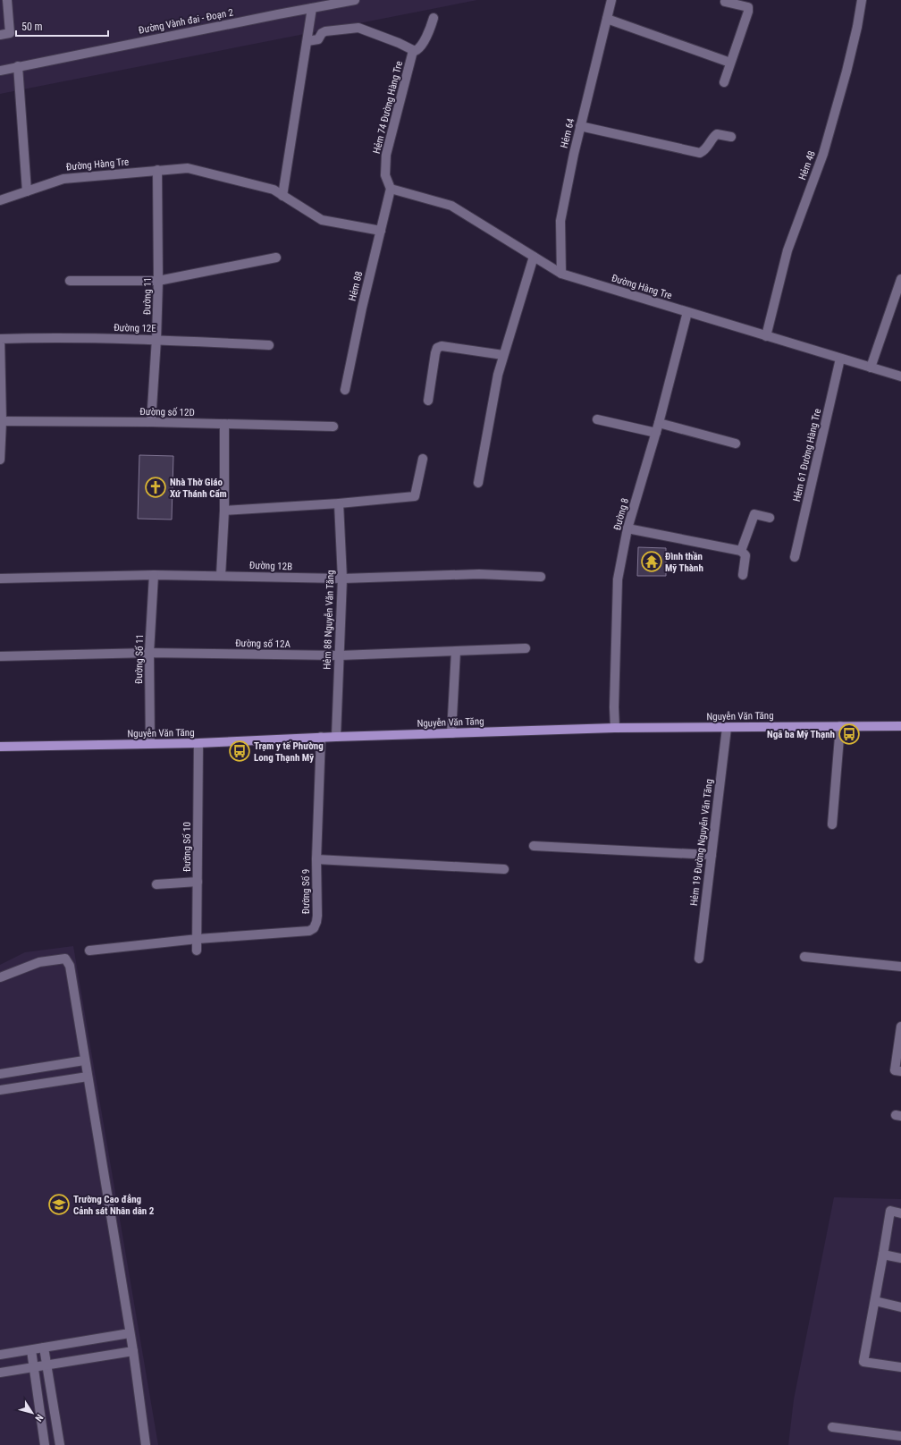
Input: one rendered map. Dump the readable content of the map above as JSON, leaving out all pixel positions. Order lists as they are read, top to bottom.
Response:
{
  "streets": {
    "main road": ["Nguyễn Văn Tăng"],
    "street": [
      "Đường Vành đai - Đoạn 2",
      "Hẻm 74 Đường Hàng Tre",
      "Hẻm 64",
      "Đường Hàng Tre",
      "Hẻm 48",
      "Hẻm 88",
      "Đường 11",
      "Đường 12E",
      "Đường số 12D",
      "Hẻm 61 Đường Hàng Tre",
      "Đường 8",
      "Đường 12B",
      "Hẻm 88 Nguyễn Văn Tăng",
      "Đường số 12A",
      "Đường Số 11",
      "Hẻm 19 Đường Nguyễn Văn Tăng",
      "Đường Số 10",
      "Đường Số 9"
    ]
  },
  "crossings": [
    ["Hẻm 74 Đường Hàng Tre", "Đường Hàng Tre"],
    ["Hẻm 74 Đường Hàng Tre", "Hẻm 88"],
    ["Hẻm 64", "Đường Hàng Tre"],
    ["Đường Hàng Tre", "Hẻm 48"],
    ["Đường Hàng Tre", "Hẻm 88"],
    ["Đường Hàng Tre", "Đường 11"],
    ["Đường Hàng Tre", "Hẻm 61 Đường Hàng Tre"],
    ["Đường Hàng Tre", "Đường 8"],
    ["Đường 11", "Đường 12E"],
    ["Đường 11", "Đường số 12D"],
    ["Đường 8", "Nguyễn Văn Tăng"],
    ["Đường 12B", "Hẻm 88 Nguyễn Văn Tăng"],
    ["Đường 12B", "Đường Số 11"],
    ["Hẻm 88 Nguyễn Văn Tăng", "Đường số 12A"],
    ["Hẻm 88 Nguyễn Văn Tăng", "Nguyễn Văn Tăng"],
    ["Đường số 12A", "Đường Số 11"],
    ["Đường Số 11", "Nguyễn Văn Tăng"],
    ["Nguyễn Văn Tăng", "Hẻm 19 Đường Nguyễn Văn Tăng"],
    ["Nguyễn Văn Tăng", "Đường Số 10"],
    ["Nguyễn Văn Tăng", "Đường Số 9"],
    ["Đường Số 10", "Đường Số 9"]
  ],
  "places": {
    "church": ["Nhà Thờ Giáo Xứ Thánh Cẩm"],
    "temple": ["Đình thần Mỹ Thành"],
    "bus stop": ["Ngã ba Mỹ Thạnh", "Trạm y tế Phường Long Thạnh Mỹ"],
    "school or university": ["Trường Cao đẳng Cảnh sát Nhân dân 2"]
  },
  "scale_bar": "50 m",
  "north": "bottom right"
}
